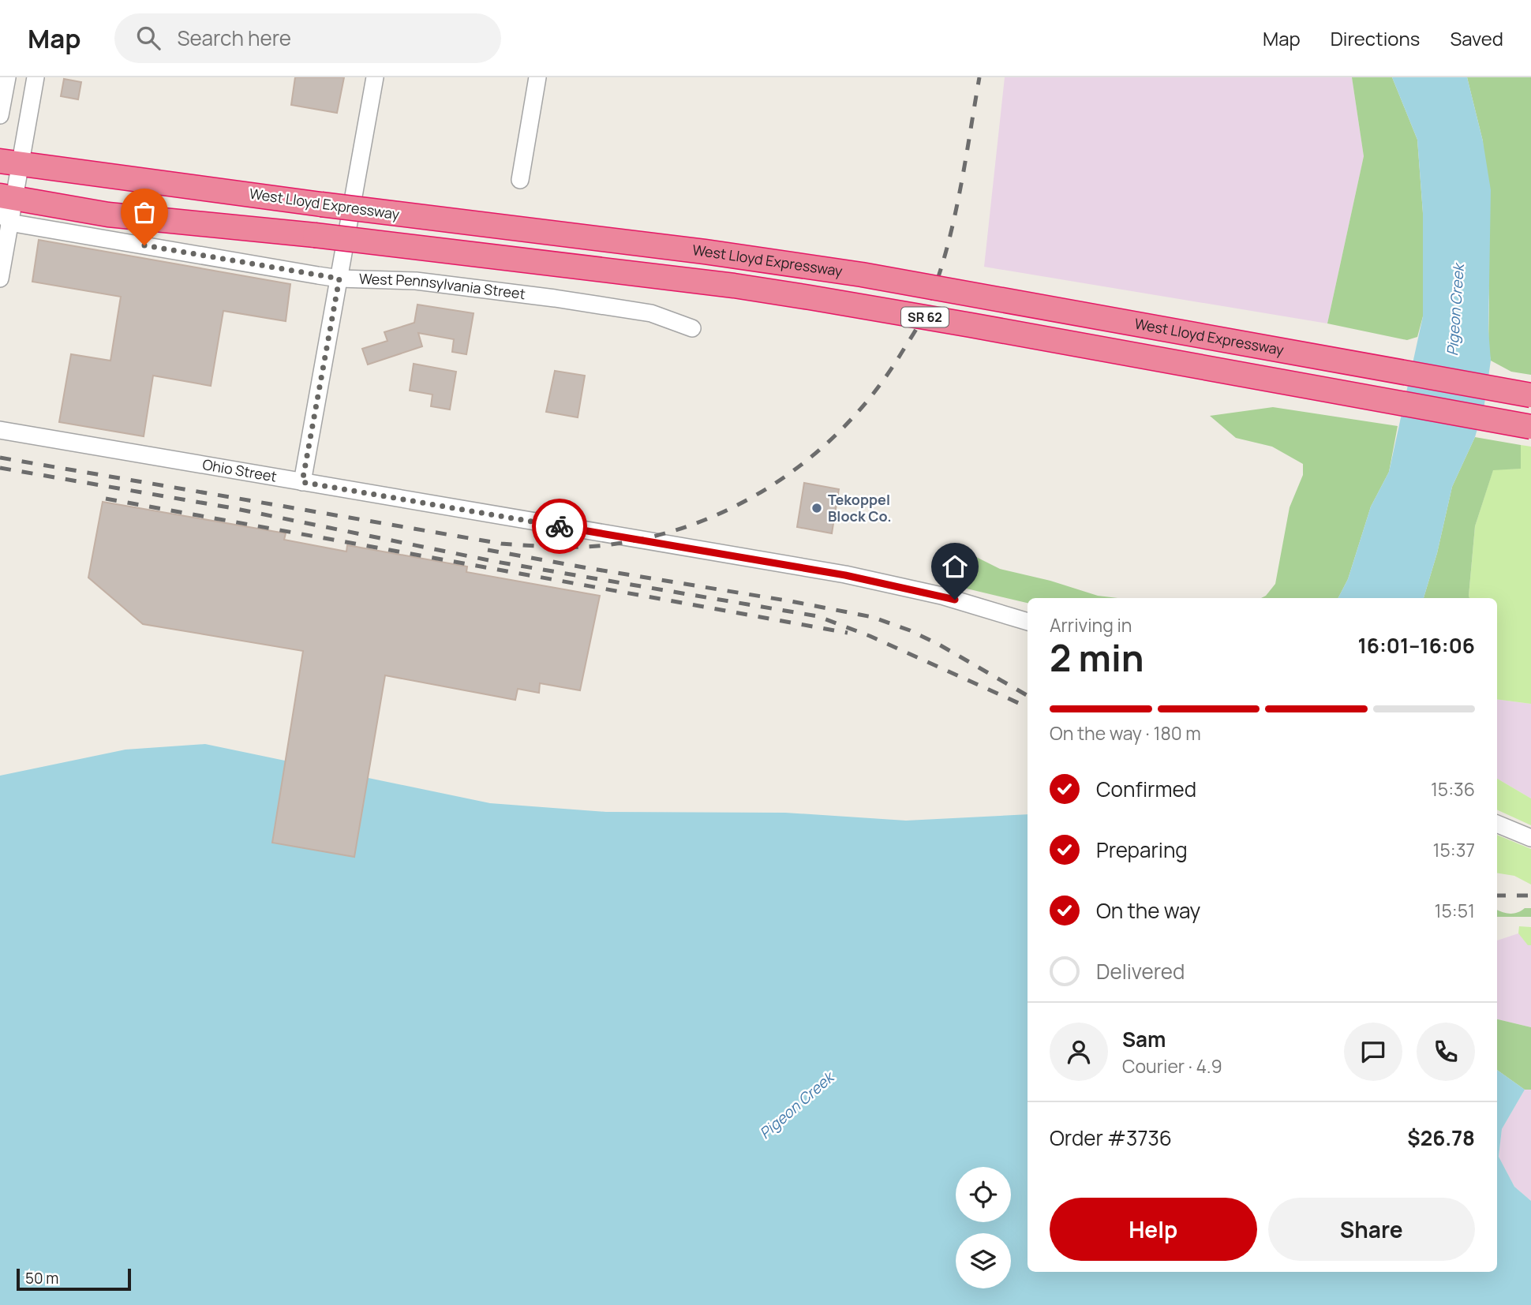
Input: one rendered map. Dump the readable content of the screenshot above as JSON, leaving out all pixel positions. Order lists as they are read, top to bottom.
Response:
{
  "streets": {
    "highway": ["West Lloyd Expressway", "SR 62"],
    "street": ["West Pennsylvania Street", "Ohio Street"]
  },
  "crossings": [
    ["West Lloyd Expressway", "West Pennsylvania Street"]
  ],
  "water": ["Pigeon Creek"],
  "places": ["Tekoppel Block Co."],
  "scale_bar": "50 m",
  "page": {
    "header": "Map",
    "search": "Search here",
    "nav": ["Map", "Directions", "Saved"],
    "heading": ["2 min", "Arriving in", "16:01–16:06"],
    "panel": [
      "Sam",
      "Courier · 4.9",
      "Order #3736",
      "$26.78"
    ],
    "bar": "On the way · 180 m",
    "list": [
      ["Confirmed", "15:36"],
      ["Preparing", "15:37"],
      ["On the way", "15:51"],
      "Delivered"
    ],
    "buttons": ["Help", "Share"],
    "scale": "50 m"
  }
}
